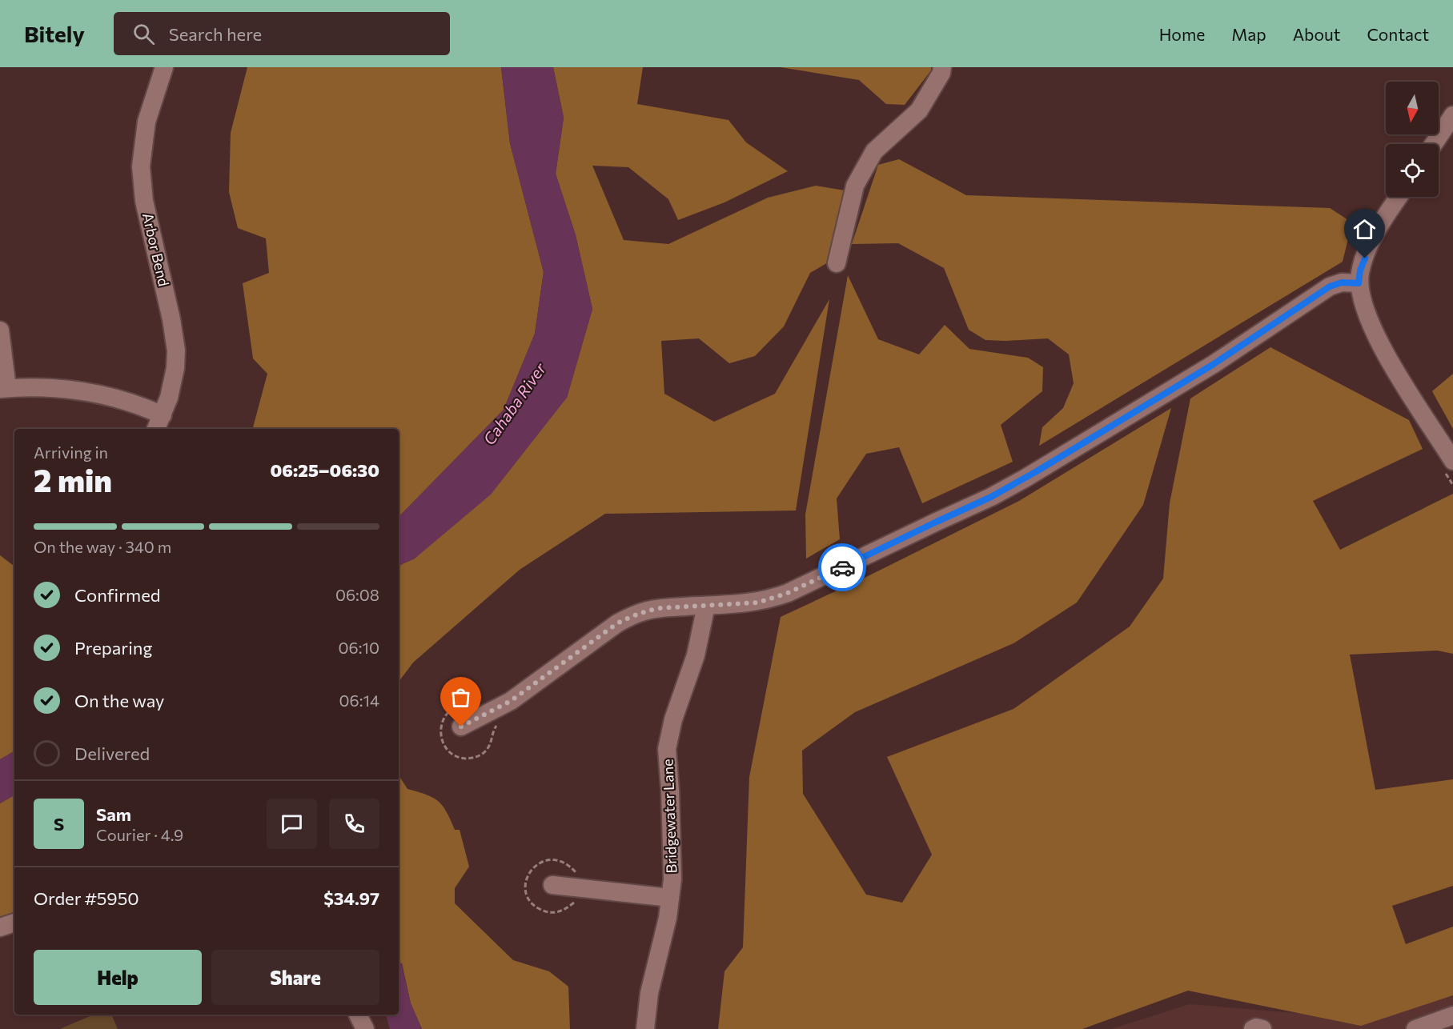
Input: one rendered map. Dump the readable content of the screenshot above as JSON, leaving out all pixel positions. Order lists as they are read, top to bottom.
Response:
{
  "streets": {
    "street": ["Arbor Bend", "Bridgewater Lane"]
  },
  "water": ["Cahaba River"],
  "north": "bottom",
  "page": {
    "header": "Bitely",
    "search": "Search here",
    "nav": [
      "Home",
      "Map",
      "About",
      "Contact"
    ],
    "heading": ["2 min", "Arriving in", "06:25–06:30"],
    "panel": [
      "Sam",
      "Courier · 4.9",
      "Order #5950",
      "$34.97"
    ],
    "bar": "On the way · 340 m",
    "list": [
      ["Confirmed", "06:08"],
      ["Preparing", "06:10"],
      ["On the way", "06:14"],
      "Delivered"
    ],
    "round": "S",
    "buttons": ["Help", "Share"]
  }
}
